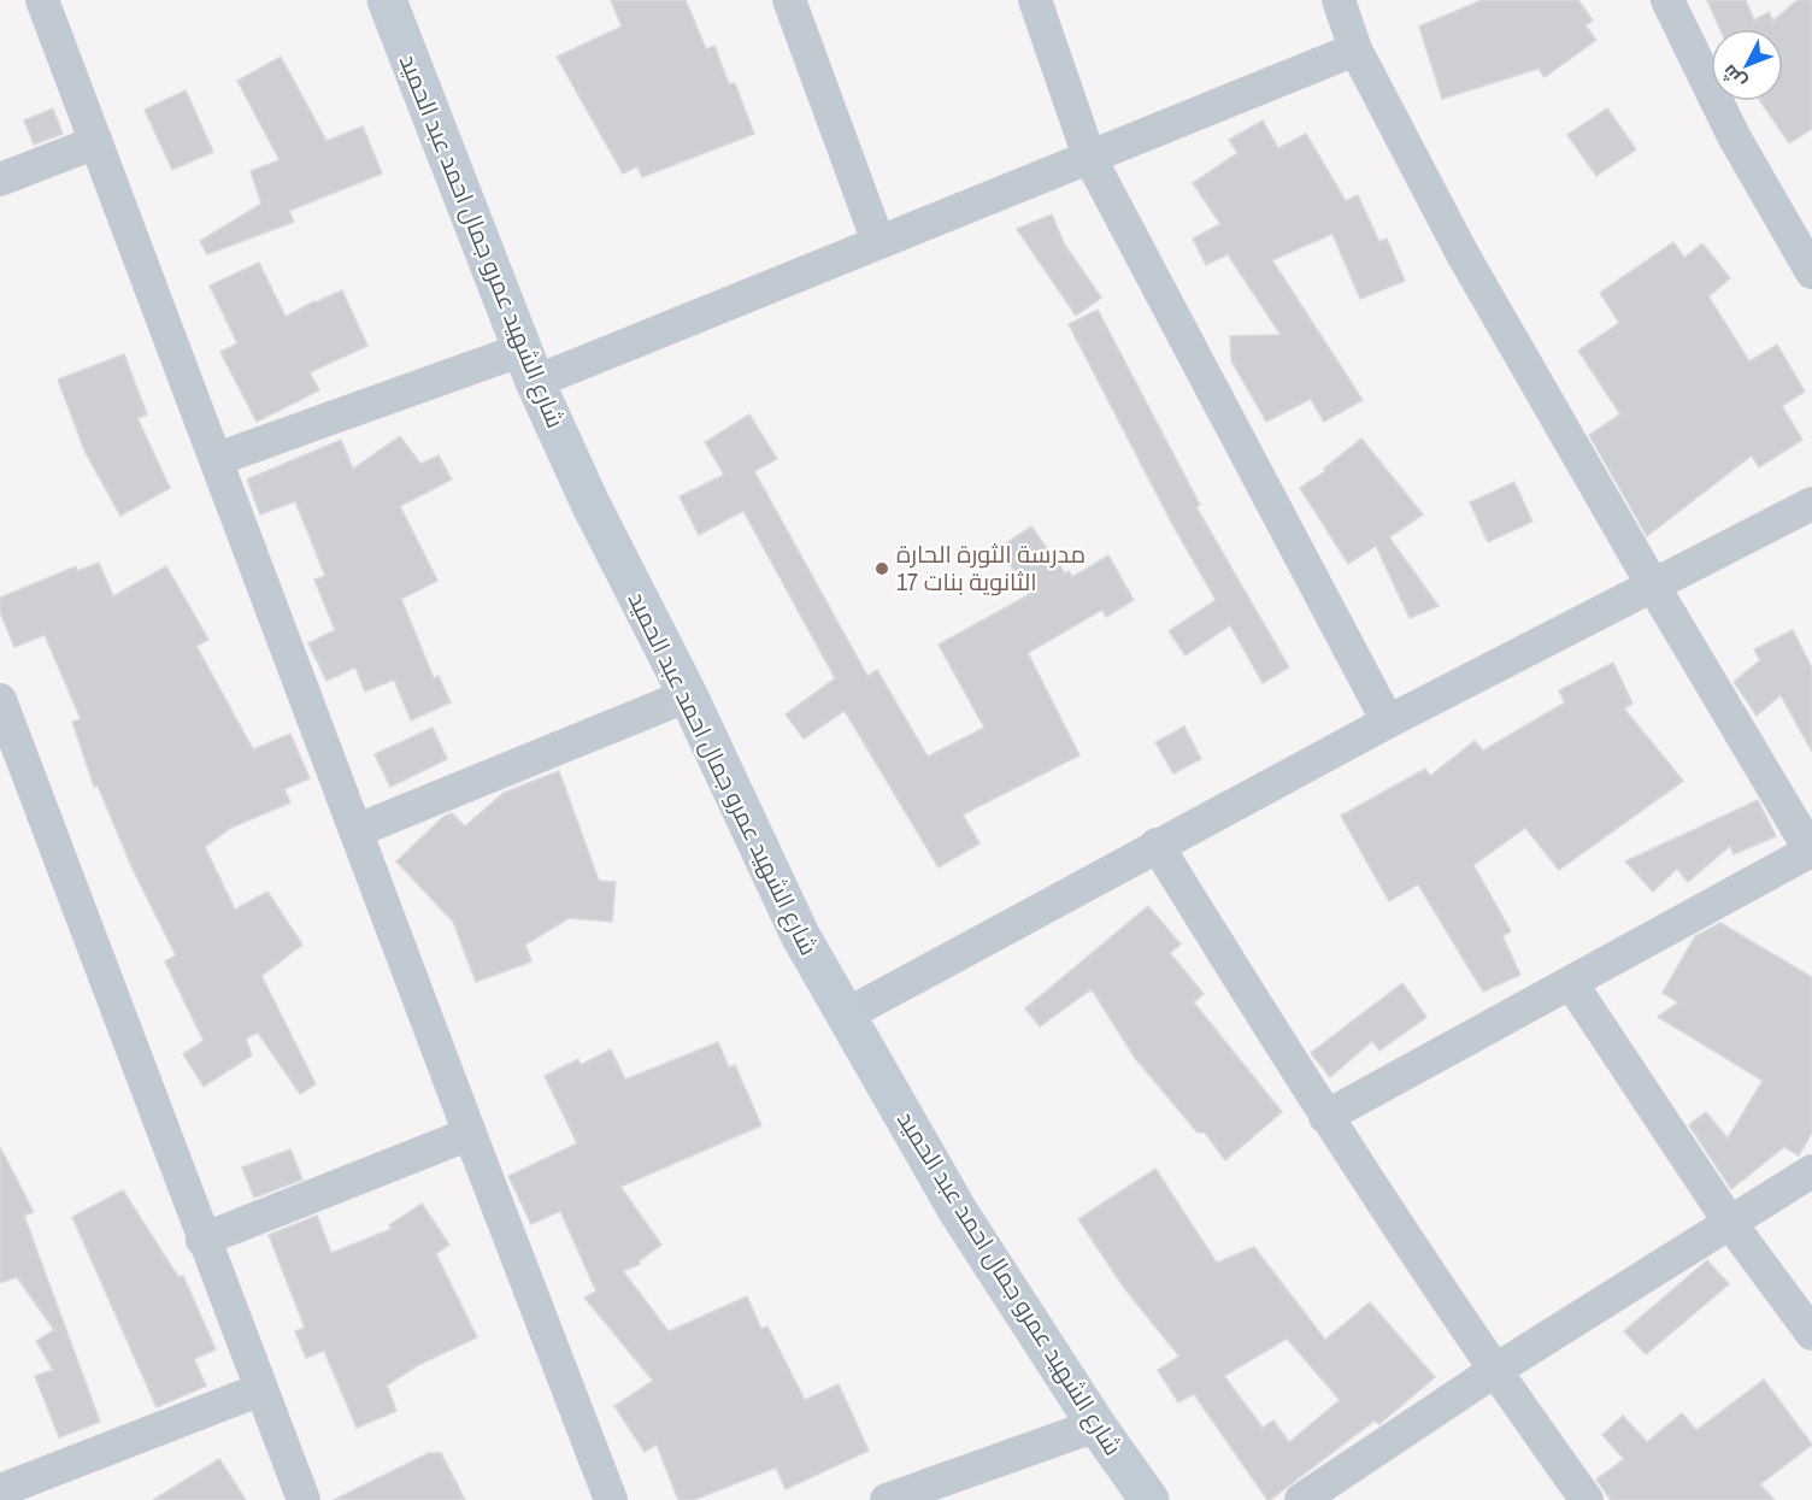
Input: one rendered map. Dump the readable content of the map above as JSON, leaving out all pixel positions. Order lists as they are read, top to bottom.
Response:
{
  "streets": {
    "street": ["شارع الشهيد عمرو جمال احمد عبد الحميد"]
  },
  "places": ["مدرسة الثورة الحارة 17 الثانوية بنات"],
  "north": "bottom left"
}
